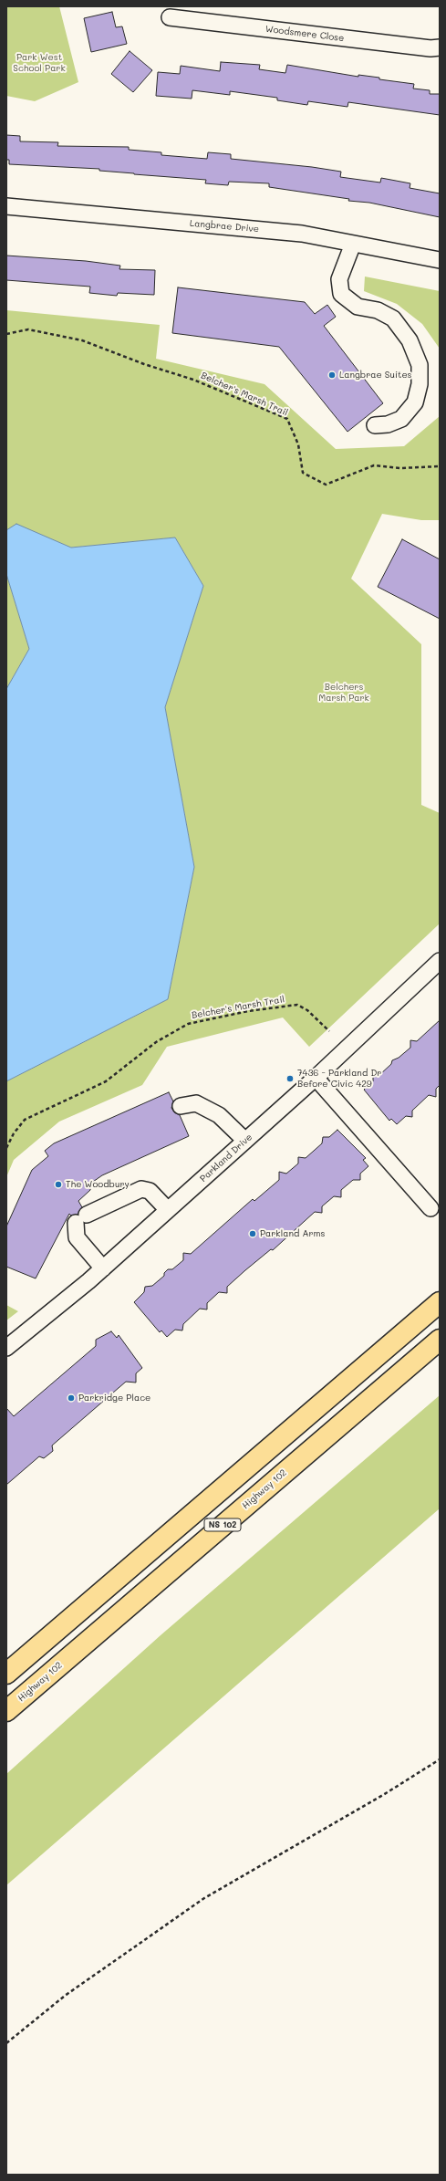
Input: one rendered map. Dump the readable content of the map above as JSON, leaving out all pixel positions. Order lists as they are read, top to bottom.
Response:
{
  "streets": {
    "highway": ["Highway 102", "NS 102"],
    "street": ["Woodsmere Close", "Langbrae Drive", "Parkland Drive"],
    "path": ["Belcher's Marsh Trail"]
  },
  "parks": ["Park West School Park", "Belchers Marsh Park"],
  "places": [
    "Langbrae Suites",
    "7436 - Parkland Dr Before Civic 429",
    "The Woodbury",
    "Parkland Arms",
    "Parkridge Place"
  ]
}
